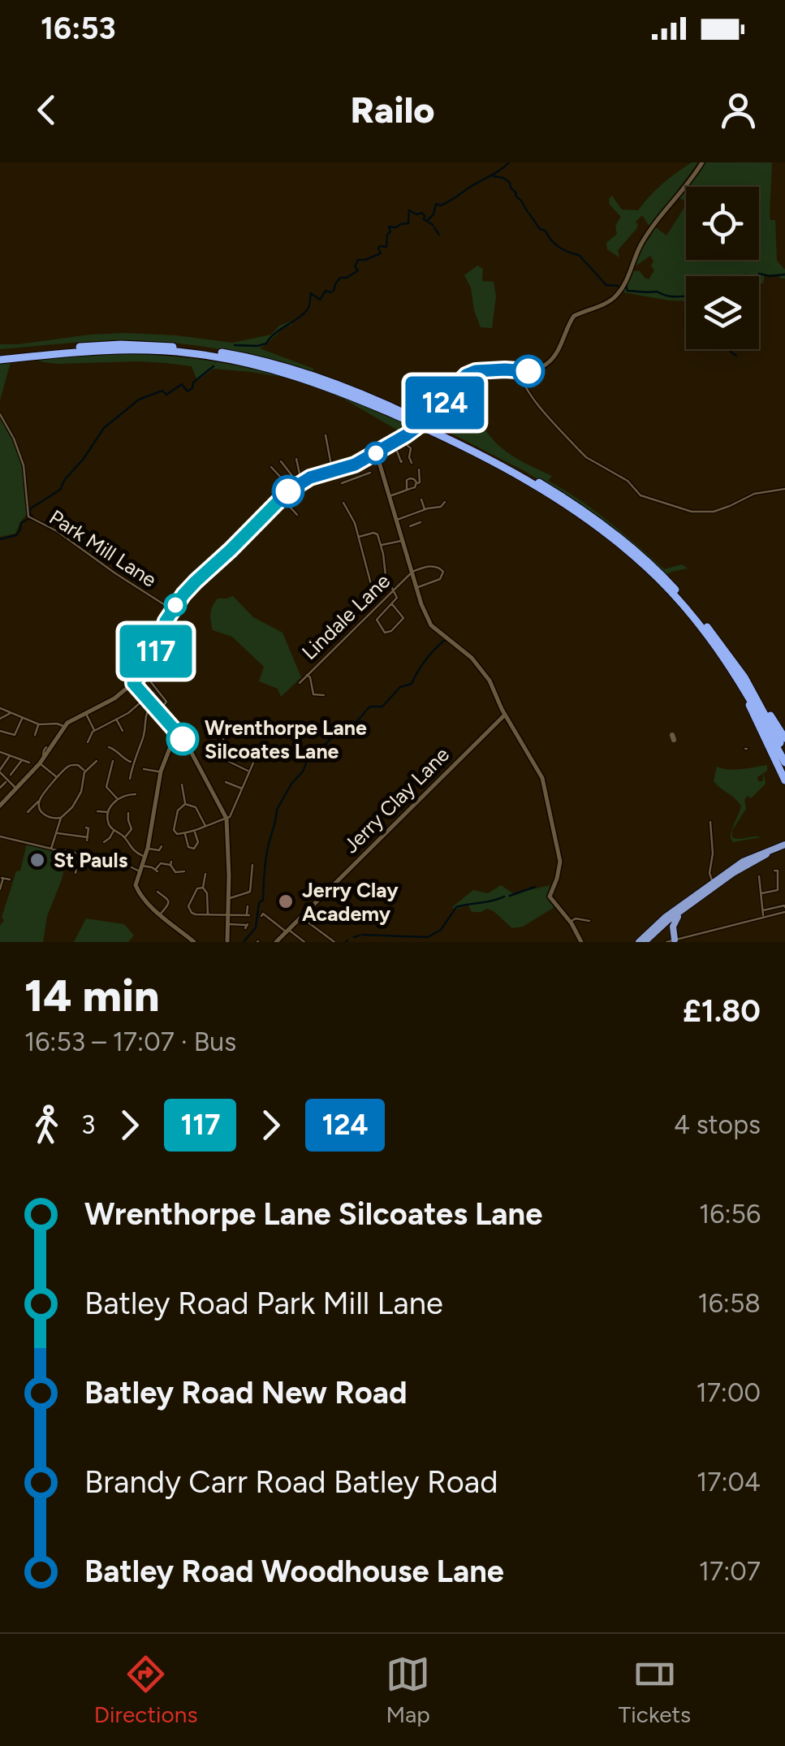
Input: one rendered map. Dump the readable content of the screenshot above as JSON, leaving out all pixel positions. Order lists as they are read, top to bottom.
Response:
{
  "streets": {
    "street": ["Park Mill Lane", "Lindale Lane", "Jerry Clay Lane"]
  },
  "places": ["Wrenthorpe Lane Silcoates Lane", "St Pauls", "Jerry Clay Academy"],
  "lines": ["bus line 124", "bus line 117"],
  "page": {
    "status": "16:53",
    "header": "Railo",
    "on_map": ["117", "124"],
    "heading": ["14 min", "16:53 – 17:07 · Bus", "£1.80"],
    "legs": [
      "3",
      "117",
      "124",
      "4 stops"
    ],
    "list": [
      {
        "name": "Wrenthorpe Lane Silcoates Lane",
        "value": "16:56"
      },
      {
        "name": "Batley Road Park Mill Lane",
        "value": "16:58"
      },
      {
        "name": "Batley Road New Road",
        "value": "17:00"
      },
      {
        "name": "Brandy Carr Road Batley Road",
        "value": "17:04"
      },
      {
        "name": "Batley Road Woodhouse Lane",
        "value": "17:07"
      }
    ],
    "tabs": ["Directions", "Map", "Tickets"]
  }
}
